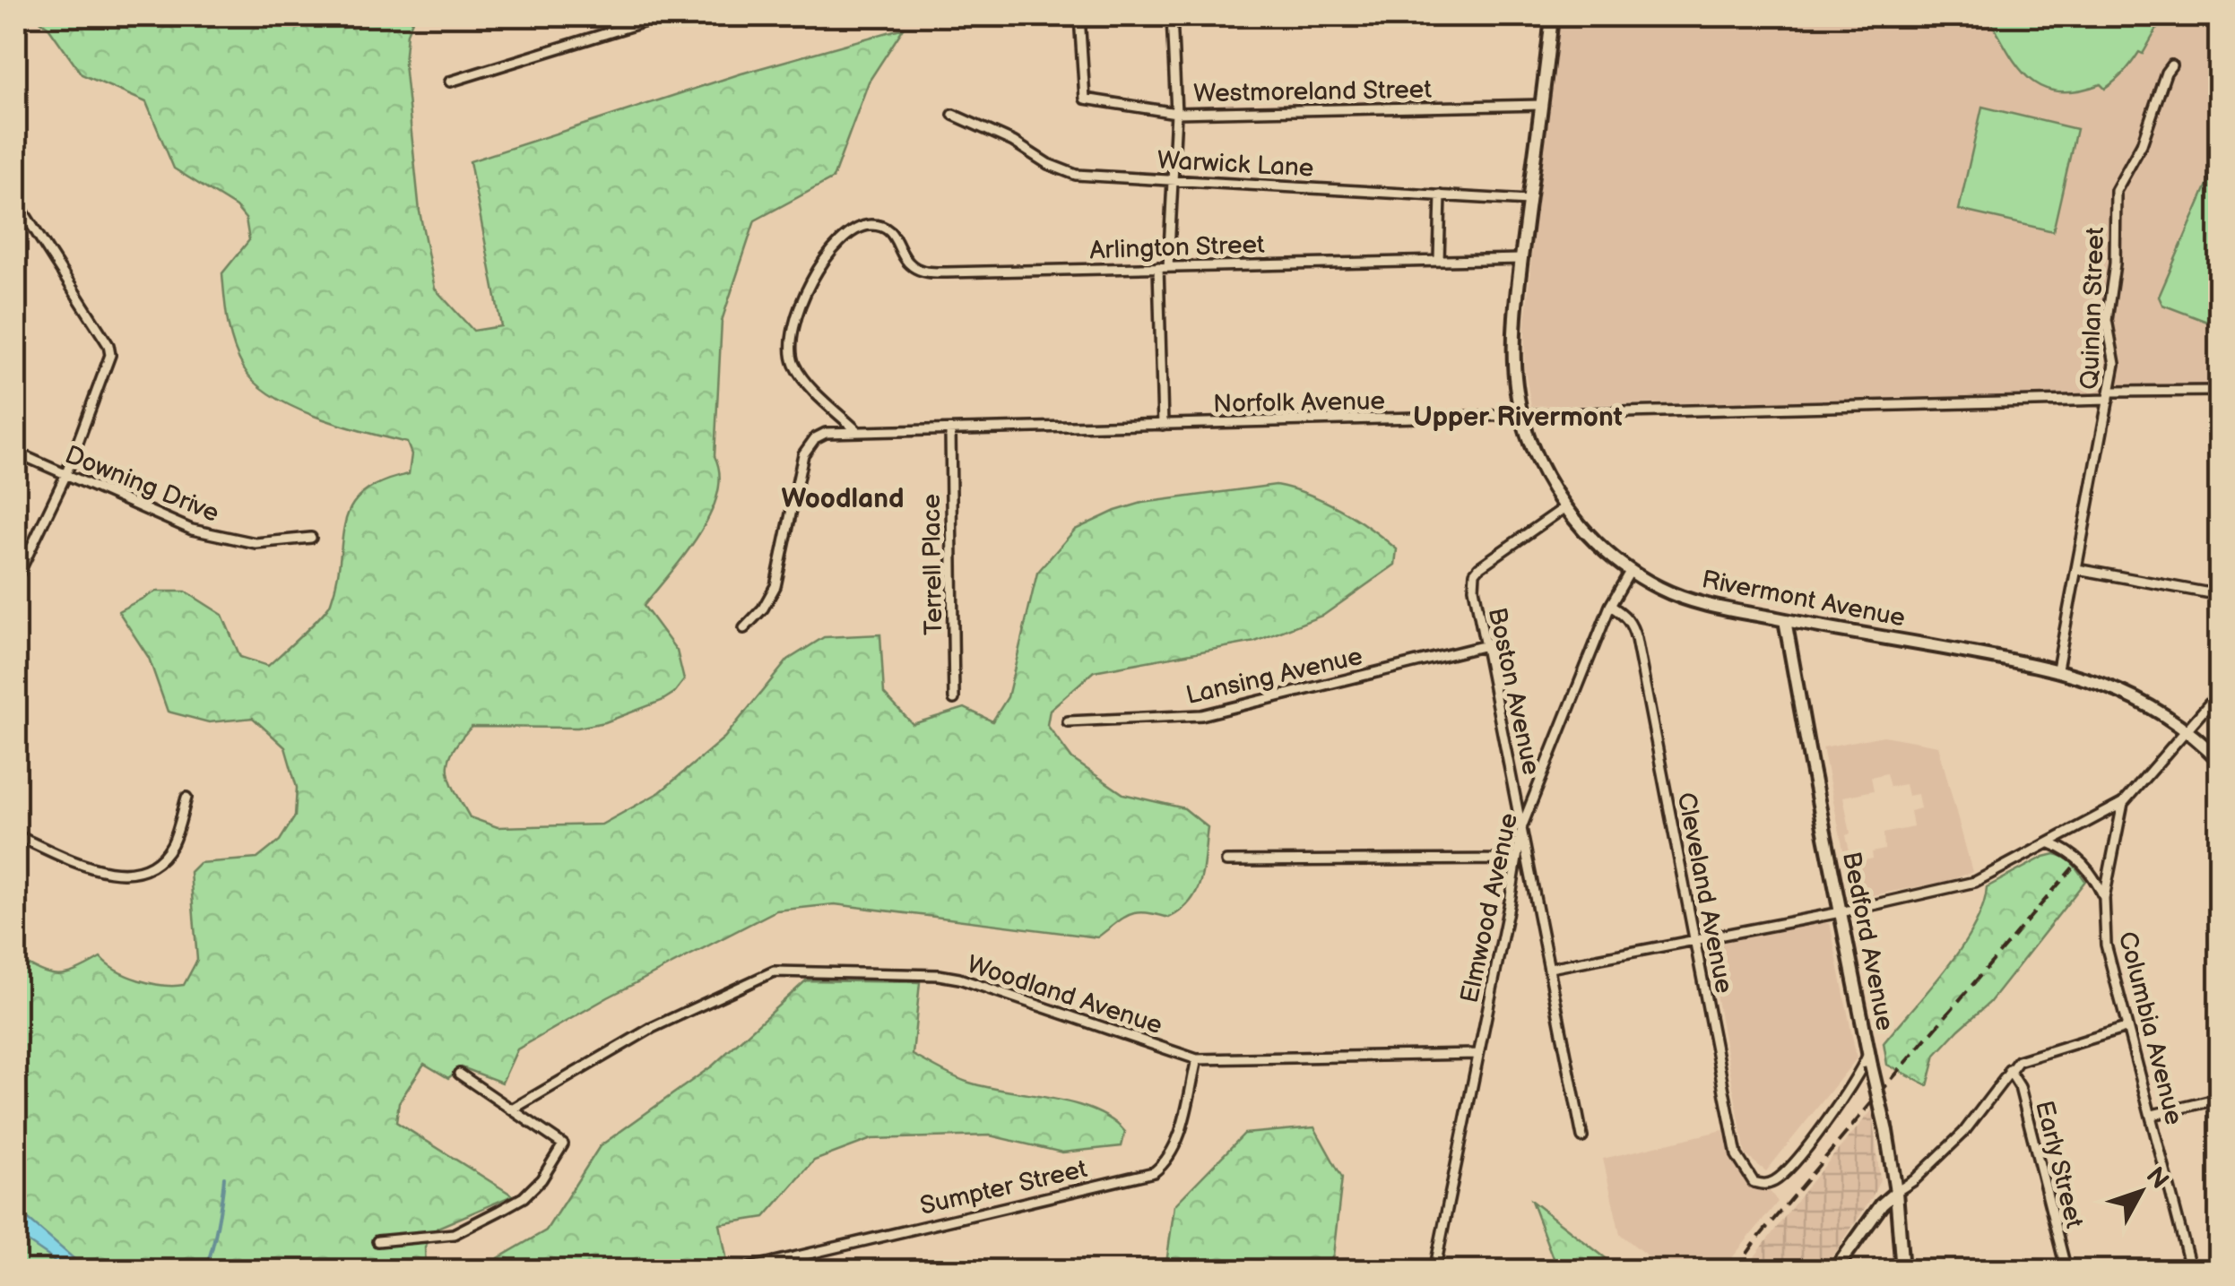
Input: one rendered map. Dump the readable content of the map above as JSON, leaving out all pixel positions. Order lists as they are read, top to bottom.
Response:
{
  "streets": {
    "main road": ["Rivermont Avenue", "Bedford Avenue"],
    "street": [
      "Westmoreland Street",
      "Warwick Lane",
      "Arlington Street",
      "Quinlan Street",
      "Norfolk Avenue",
      "Downing Drive",
      "Terrell Place",
      "Lansing Avenue",
      "Boston Avenue",
      "Cleveland Avenue",
      "Elmwood Avenue",
      "Woodland Avenue",
      "Columbia Avenue",
      "Early Street",
      "Sumpter Street"
    ]
  },
  "crossings": [
    ["Westmoreland Street", "Rivermont Avenue"],
    ["Warwick Lane", "Rivermont Avenue"],
    ["Arlington Street", "Norfolk Avenue"],
    ["Arlington Street", "Rivermont Avenue"],
    ["Quinlan Street", "Norfolk Avenue"],
    ["Quinlan Street", "Rivermont Avenue"],
    ["Norfolk Avenue", "Terrell Place"],
    ["Norfolk Avenue", "Rivermont Avenue"],
    ["Rivermont Avenue", "Boston Avenue"],
    ["Rivermont Avenue", "Elmwood Avenue"],
    ["Rivermont Avenue", "Bedford Avenue"],
    ["Rivermont Avenue", "Columbia Avenue"],
    ["Lansing Avenue", "Boston Avenue"],
    ["Boston Avenue", "Elmwood Avenue"],
    ["Cleveland Avenue", "Elmwood Avenue"],
    ["Cleveland Avenue", "Bedford Avenue"],
    ["Elmwood Avenue", "Woodland Avenue"],
    ["Woodland Avenue", "Sumpter Street"]
  ],
  "districts": ["Upper Rivermont", "Woodland"],
  "north": "top right"
}
